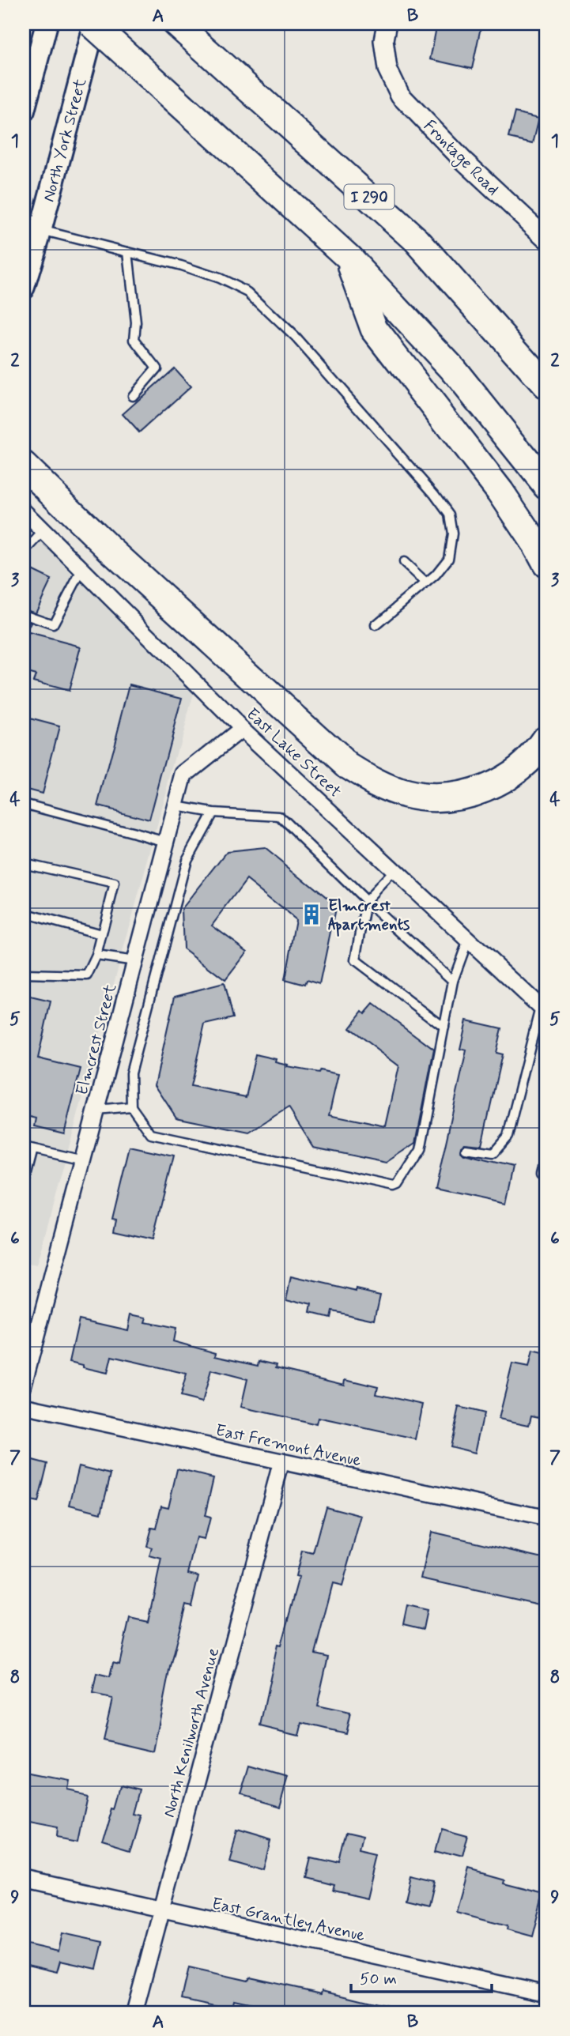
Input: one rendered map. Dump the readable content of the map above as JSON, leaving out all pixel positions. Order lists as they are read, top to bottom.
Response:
{
  "streets": {
    "highway": ["I 290"],
    "main road": ["North York Street"],
    "street": [
      "Frontage Road",
      "East Lake Street",
      "Elmcrest Street",
      "East Fremont Avenue",
      "North Kenilworth Avenue",
      "East Grantley Avenue"
    ]
  },
  "crossings": [
    ["East Lake Street", "Elmcrest Street"],
    ["East Fremont Avenue", "North Kenilworth Avenue"],
    ["North Kenilworth Avenue", "East Grantley Avenue"]
  ],
  "places": {
    "building": ["Elmcrest Apartments"]
  },
  "scale_bar": "50 m",
  "grid": {
    "columns": ["A", "B"],
    "rows": [
      "1",
      "2",
      "3",
      "4",
      "5",
      "6",
      "7",
      "8",
      "9"
    ]
  }
}
